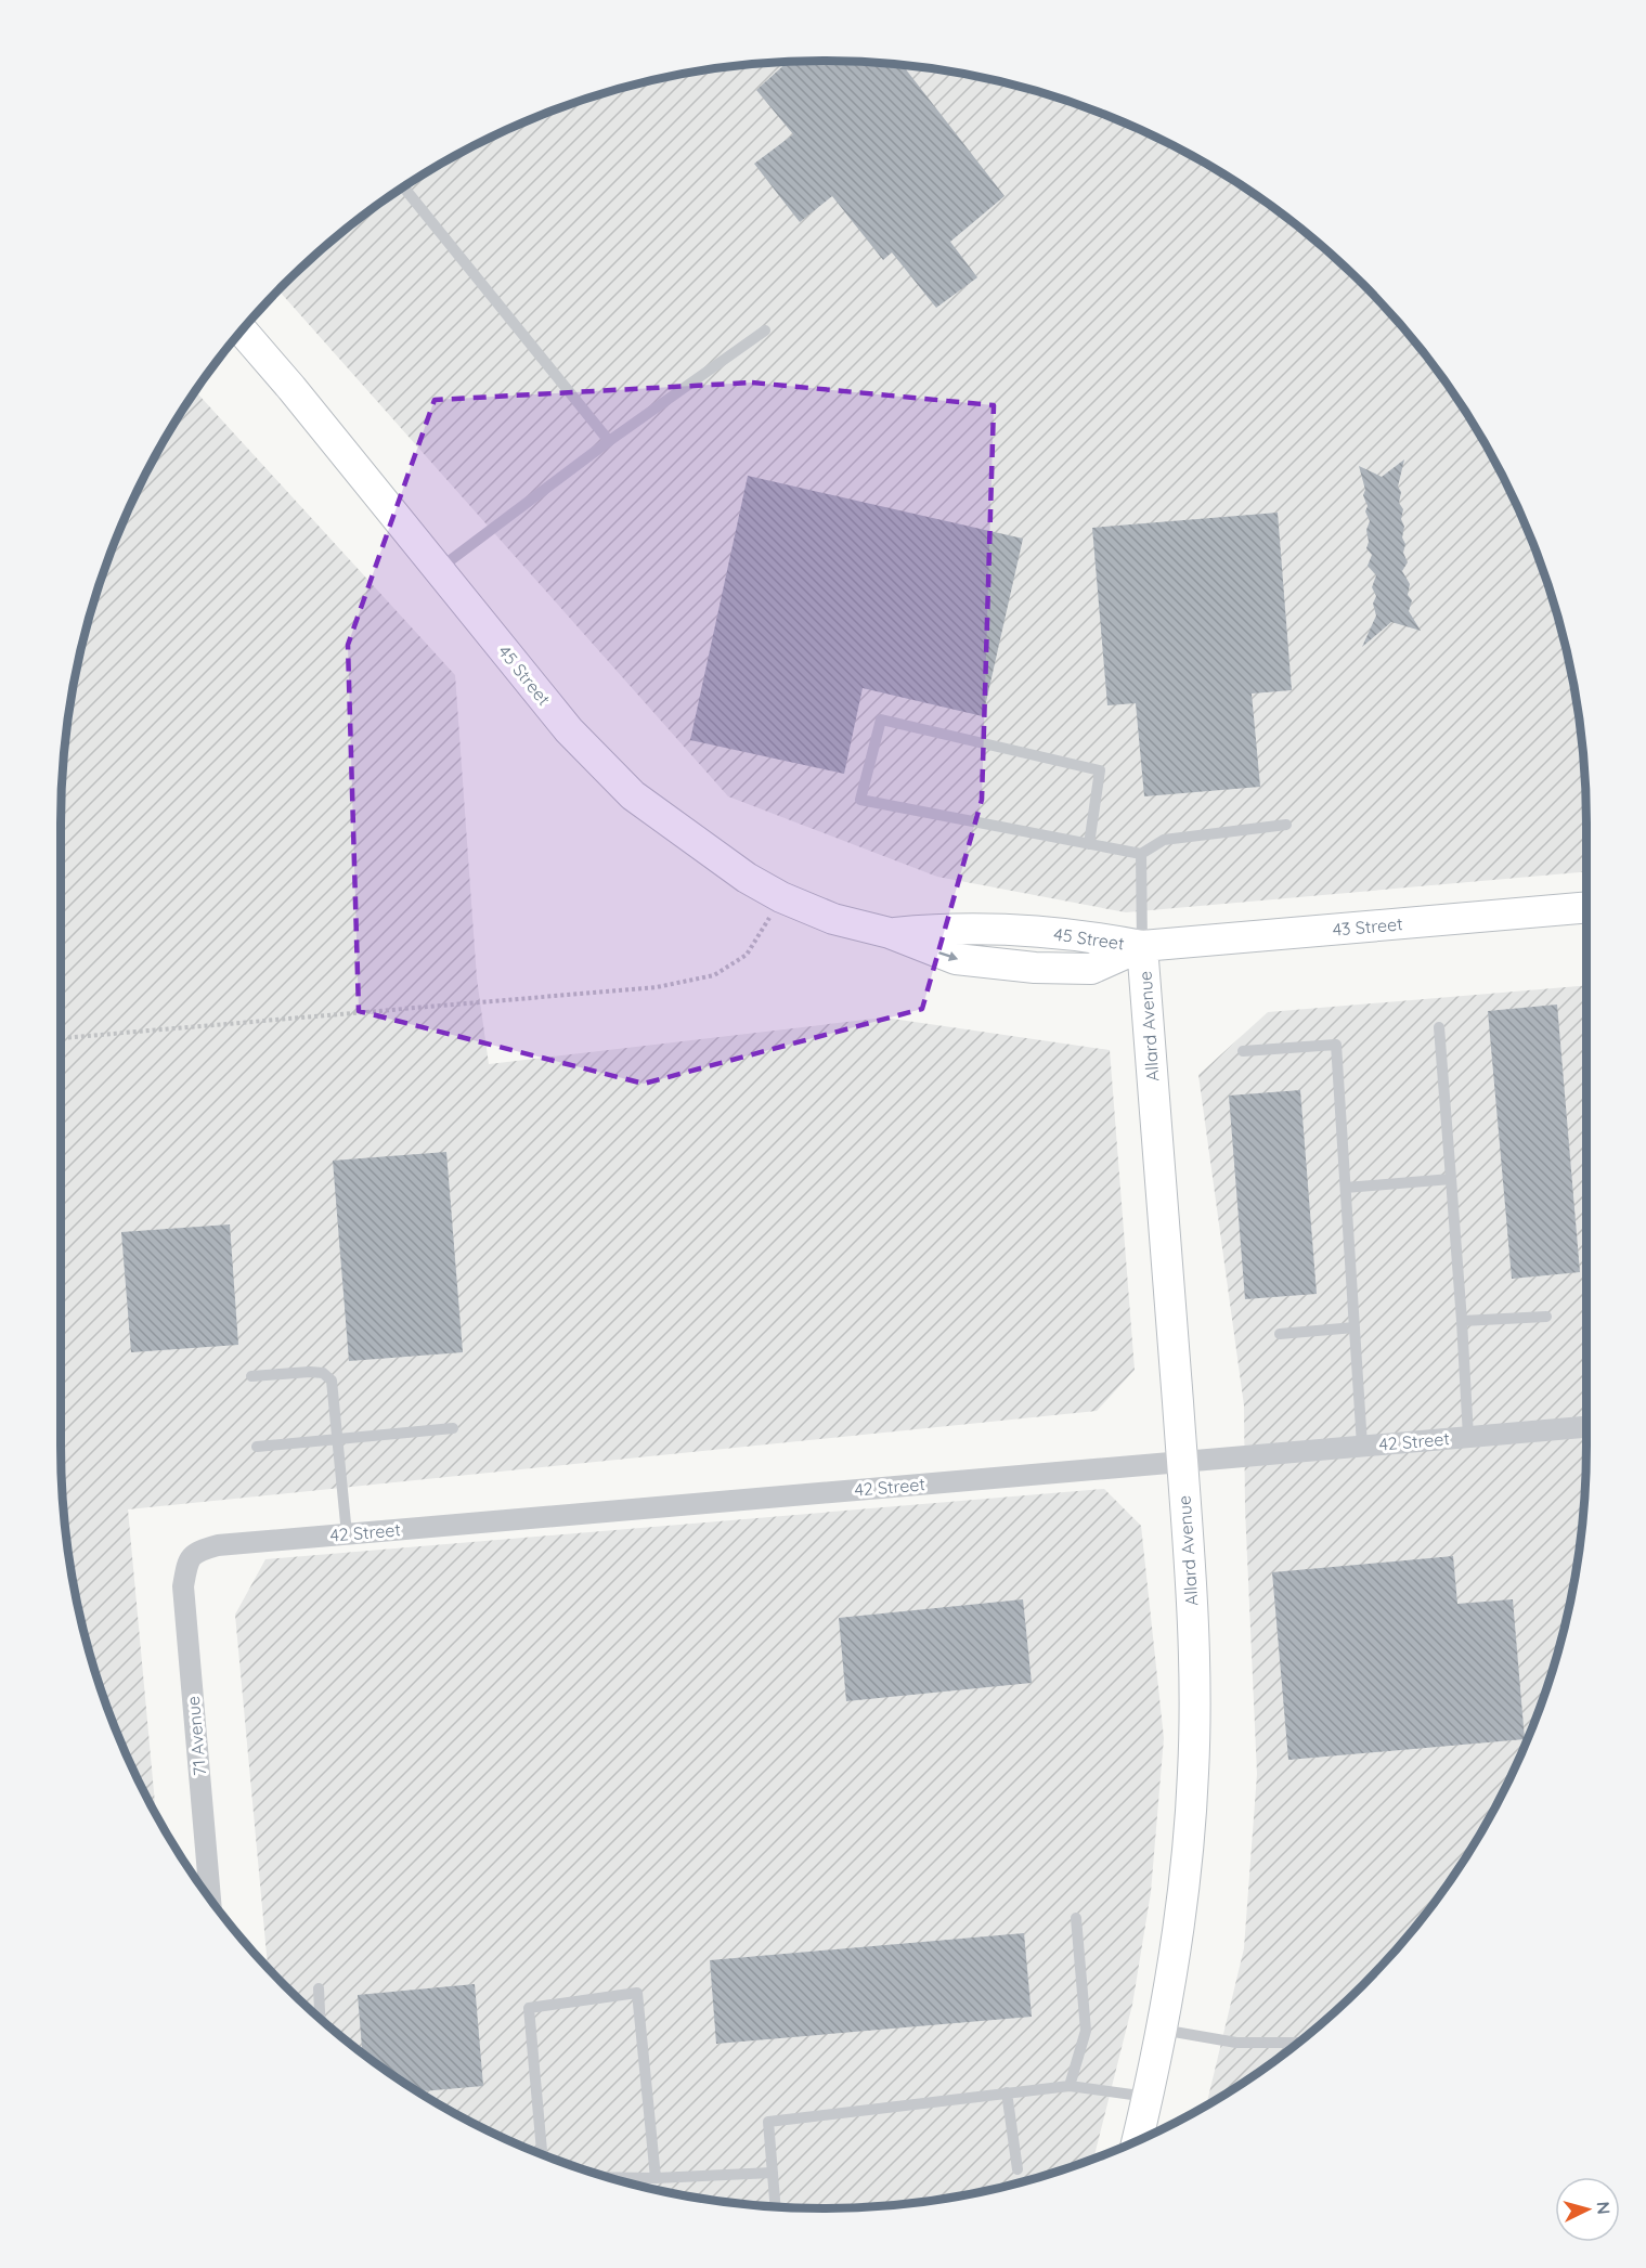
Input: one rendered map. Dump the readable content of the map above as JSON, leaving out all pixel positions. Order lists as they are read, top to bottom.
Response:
{
  "streets": {
    "main road": ["45 Street", "43 Street", "Allard Avenue"],
    "street": ["42 Street", "71 Avenue"]
  },
  "crossings": [
    ["45 Street", "43 Street"],
    ["45 Street", "Allard Avenue"],
    ["43 Street", "Allard Avenue"],
    ["Allard Avenue", "42 Street"],
    ["42 Street", "71 Avenue"]
  ],
  "north": "right"
}
